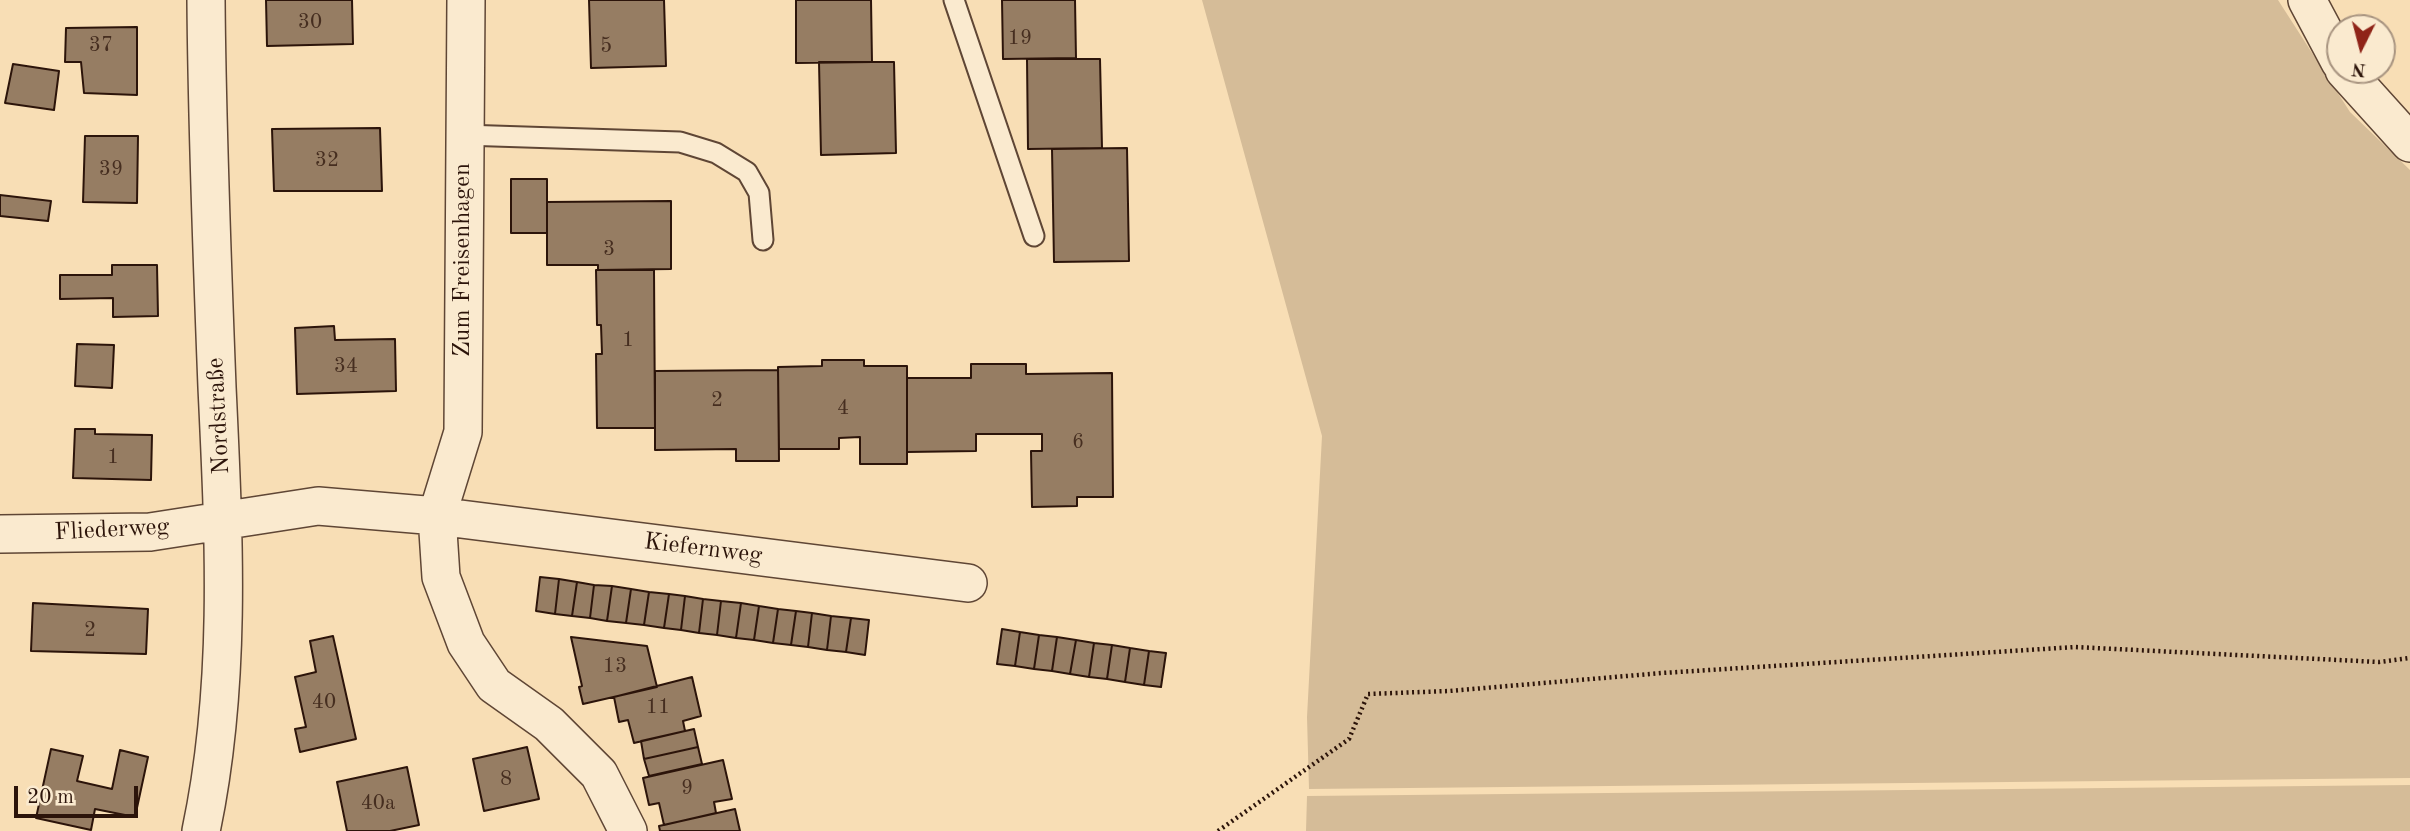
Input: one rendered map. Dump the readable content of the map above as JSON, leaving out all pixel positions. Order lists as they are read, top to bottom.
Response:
{
  "streets": {
    "street": [
      "Zum Freisenhagen",
      "Nordstraße",
      "Fliederweg",
      "Kiefernweg"
    ]
  },
  "crossings": [
    ["Zum Freisenhagen", "Kiefernweg"],
    ["Nordstraße", "Fliederweg"],
    ["Nordstraße", "Kiefernweg"],
    ["Fliederweg", "Kiefernweg"]
  ],
  "house_numbers": [
    "30",
    "19",
    "37",
    "5",
    "32",
    "39",
    "3",
    "1",
    "34",
    "2",
    "4",
    "6",
    "1",
    "2",
    "13",
    "40",
    "11",
    "8",
    "9",
    "40a"
  ],
  "scale_bar": "20 m",
  "north": "bottom"
}
